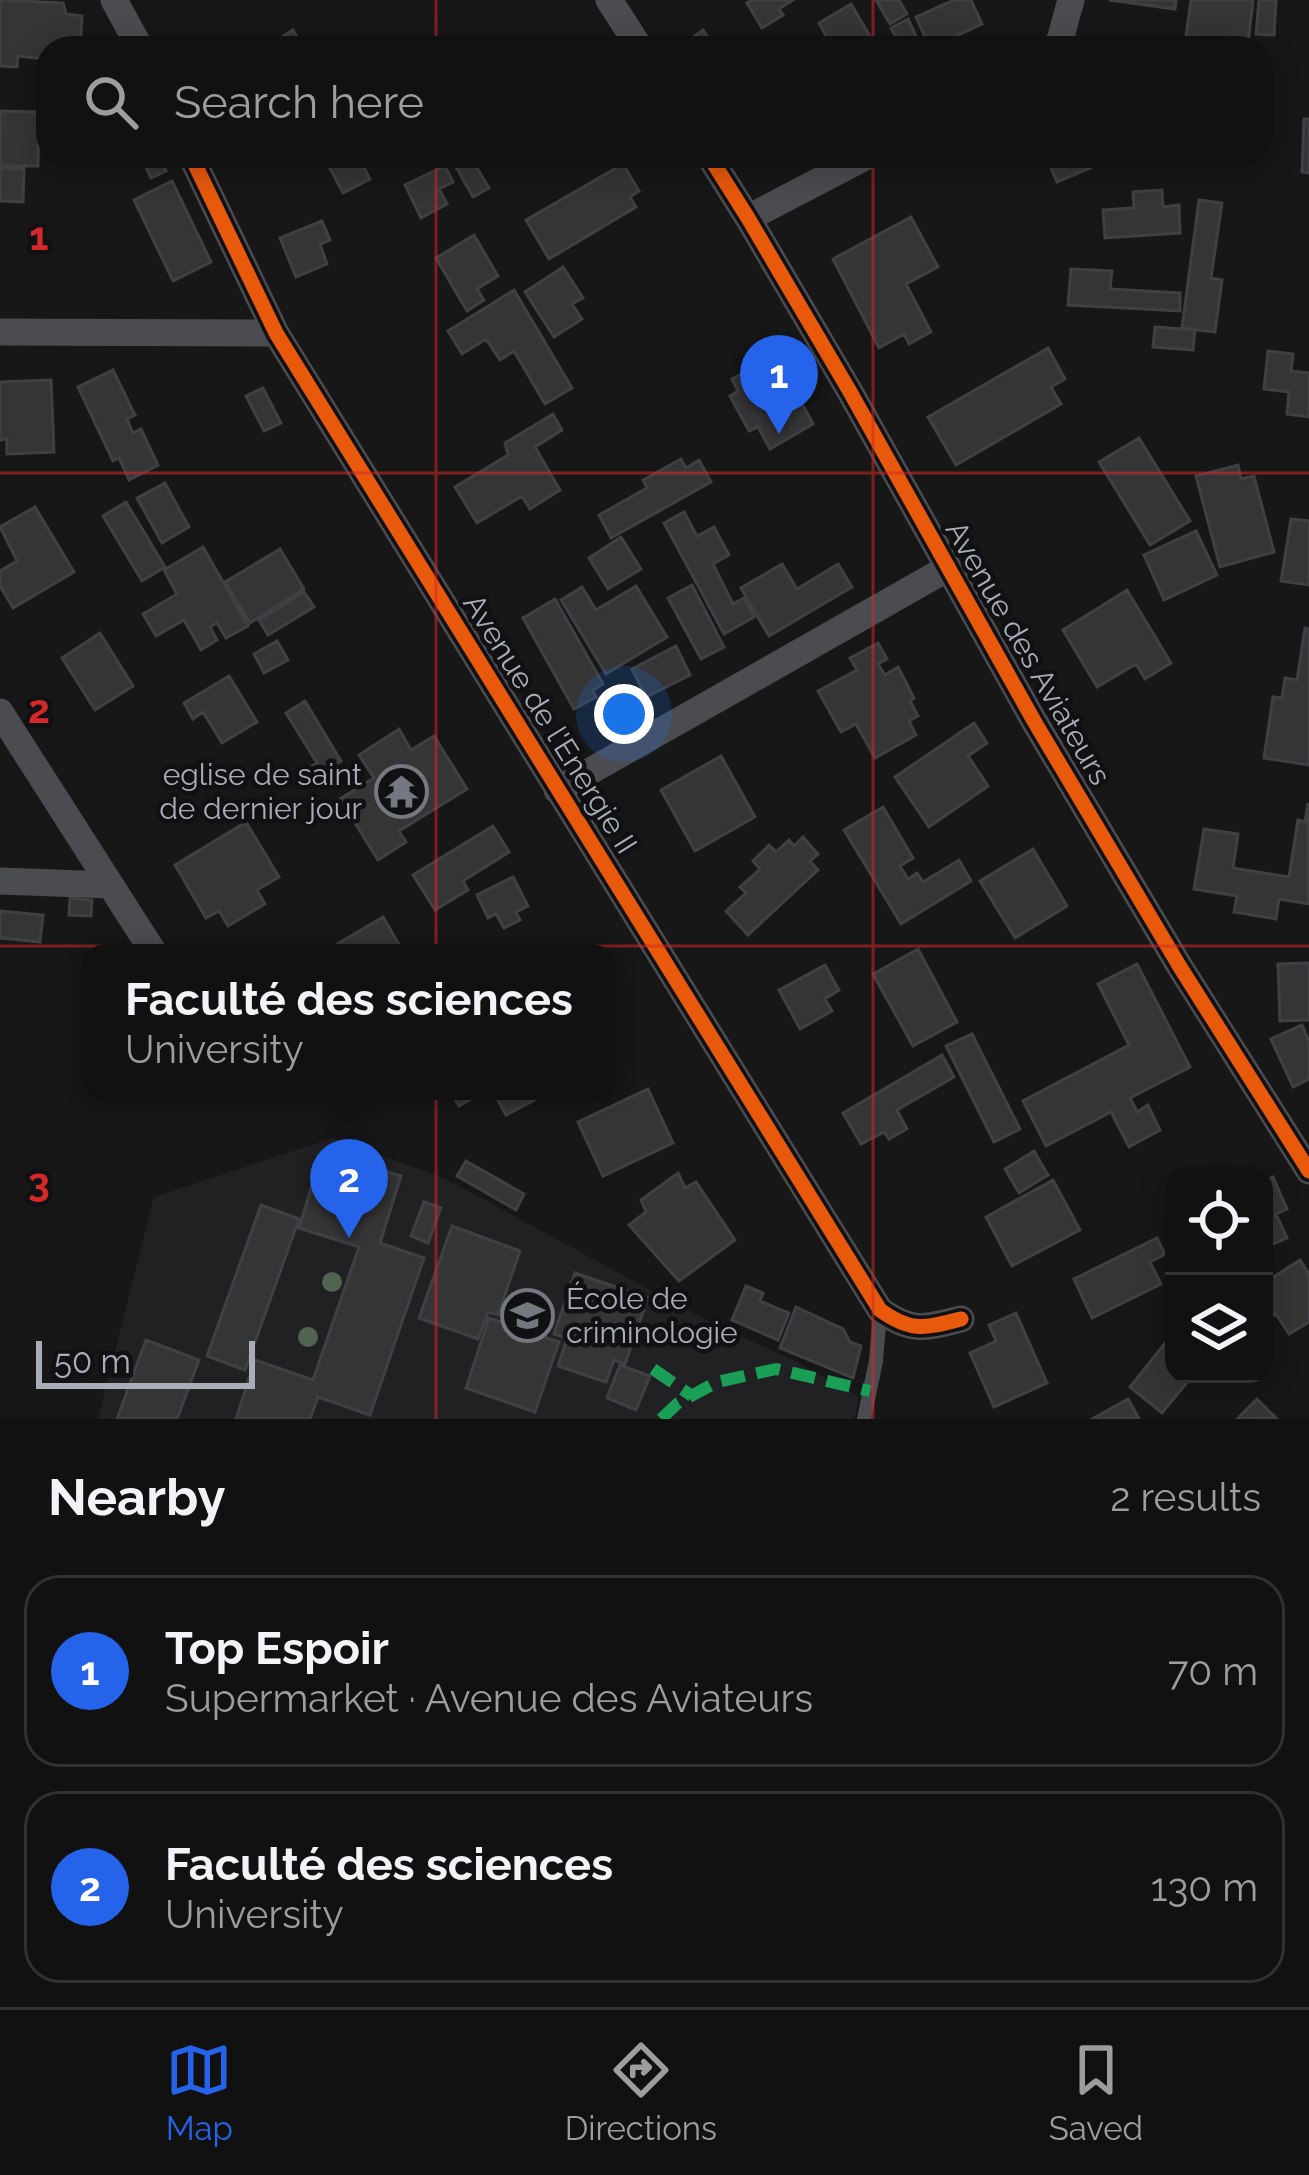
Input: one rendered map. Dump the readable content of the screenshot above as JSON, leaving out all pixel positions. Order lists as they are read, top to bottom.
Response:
{
  "streets": {
    "street": ["Avenue des Aviateurs", "Avenue de l'Energie II"]
  },
  "places": {
    "temple": ["eglise de saint de dernier jour"],
    "school or university": ["École de criminologie"]
  },
  "scale_bar": "50 m",
  "page": {
    "search": "Search here",
    "pins": ["1", "2"],
    "popup": ["Faculté des sciences", "University"],
    "scale": "50 m",
    "heading": ["Nearby", "2 results"],
    "list": [
      {
        "mark": "1",
        "name": "Top Espoir",
        "note": "Supermarket · Avenue des Aviateurs",
        "value": "70 m"
      },
      {
        "mark": "2",
        "name": "Faculté des sciences",
        "note": "University",
        "value": "130 m"
      }
    ],
    "nav": ["Map", "Directions", "Saved"]
  },
  "grid": {
    "rows": ["1", "2", "3"]
  }
}
